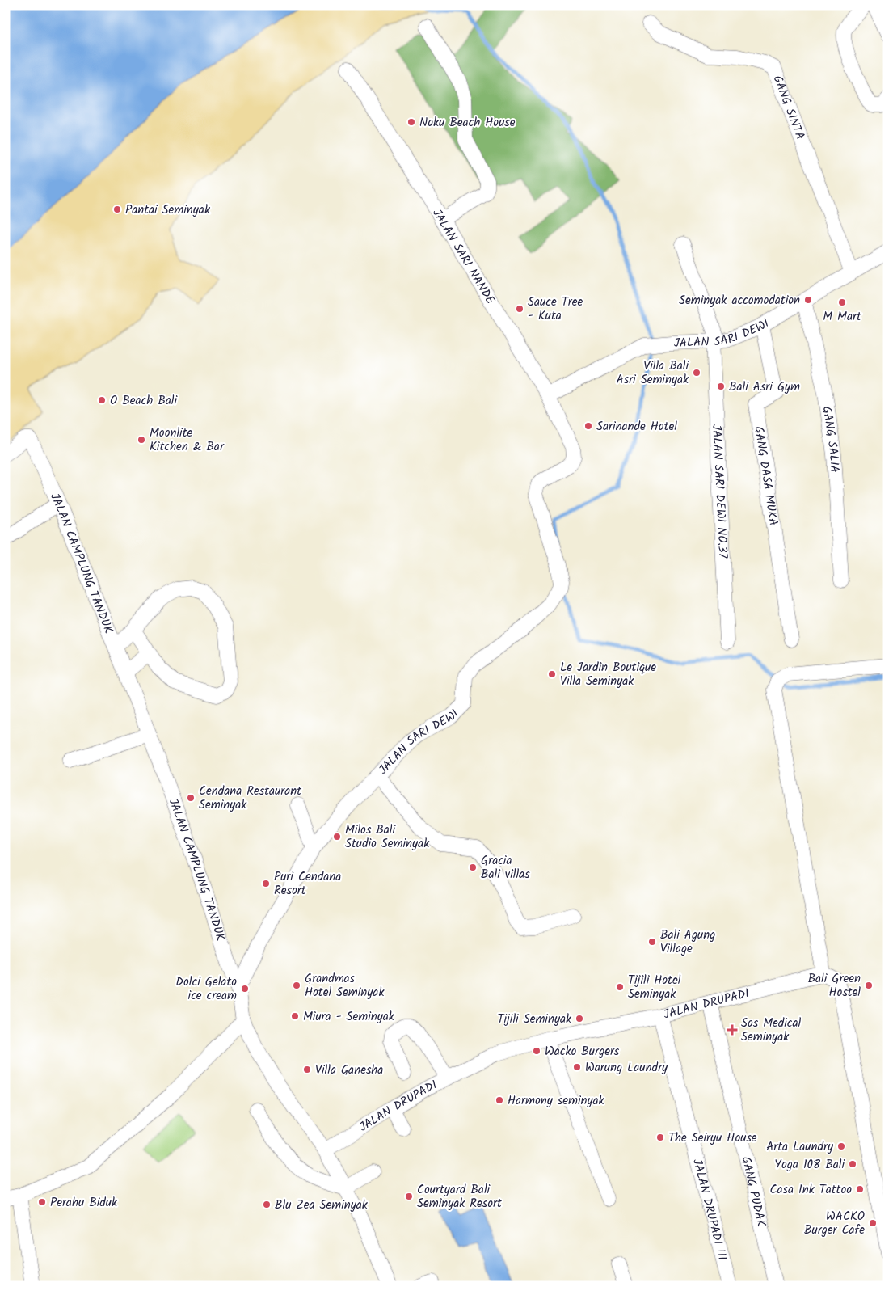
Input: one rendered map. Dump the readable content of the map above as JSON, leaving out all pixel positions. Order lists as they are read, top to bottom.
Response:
{
  "streets": {
    "street": [
      "GANG SINTA",
      "JALAN SARI NANDE",
      "JALAN SARI DEWI",
      "GANG SALIA",
      "GANG DASA MUKA",
      "JALAN SARI DEWI NO.37",
      "JALAN CAMPLUNG TANDUK",
      "JALAN DRUPADI",
      "GANG PUDAK",
      "JALAN DRUPADI III"
    ]
  },
  "crossings": [
    ["GANG SINTA", "JALAN SARI DEWI"],
    ["JALAN SARI NANDE", "JALAN SARI DEWI"],
    ["JALAN SARI DEWI", "GANG SALIA"],
    ["JALAN SARI DEWI", "GANG DASA MUKA"],
    ["JALAN SARI DEWI", "JALAN SARI DEWI NO.37"],
    ["JALAN SARI DEWI", "JALAN CAMPLUNG TANDUK"],
    ["JALAN CAMPLUNG TANDUK", "JALAN DRUPADI"],
    ["JALAN DRUPADI", "GANG PUDAK"],
    ["JALAN DRUPADI", "JALAN DRUPADI III"]
  ],
  "places": {
    "other": [
      "Noku Beach House",
      "Pantai Seminyak",
      "Seminyak accomodation",
      "M Mart",
      "Sauce Tree - Kuta",
      "Villa Bali Asri Seminyak",
      "Bali Asri Gym",
      "O Beach Bali",
      "Sarinande Hotel",
      "Moonlite Kitchen & Bar",
      "Le Jardin Boutique Villa Seminyak",
      "Cendana Restaurant Seminyak",
      "Milos Bali Studio Seminyak",
      "Gracia Bali villas",
      "Puri Cendana Resort",
      "Bali Agung Village",
      "Grandmas Hotel Seminyak",
      "Bali Green Hostel",
      "Tijili Hotel Seminyak",
      "Dolci Gelato ice cream",
      "Miura - Seminyak",
      "Tijili Seminyak",
      "Wacko Burgers",
      "Warung Laundry",
      "Villa Ganesha",
      "Harmony seminyak",
      "The Seiryu House",
      "Arta Laundry",
      "Yoga 108 Bali",
      "Casa Ink Tattoo",
      "Courtyard Bali Seminyak Resort",
      "Perahu Biduk",
      "Blu Zea Seminyak",
      "WACKO Burger Cafe"
    ],
    "health": ["Sos Medical Seminyak"]
  }
}
